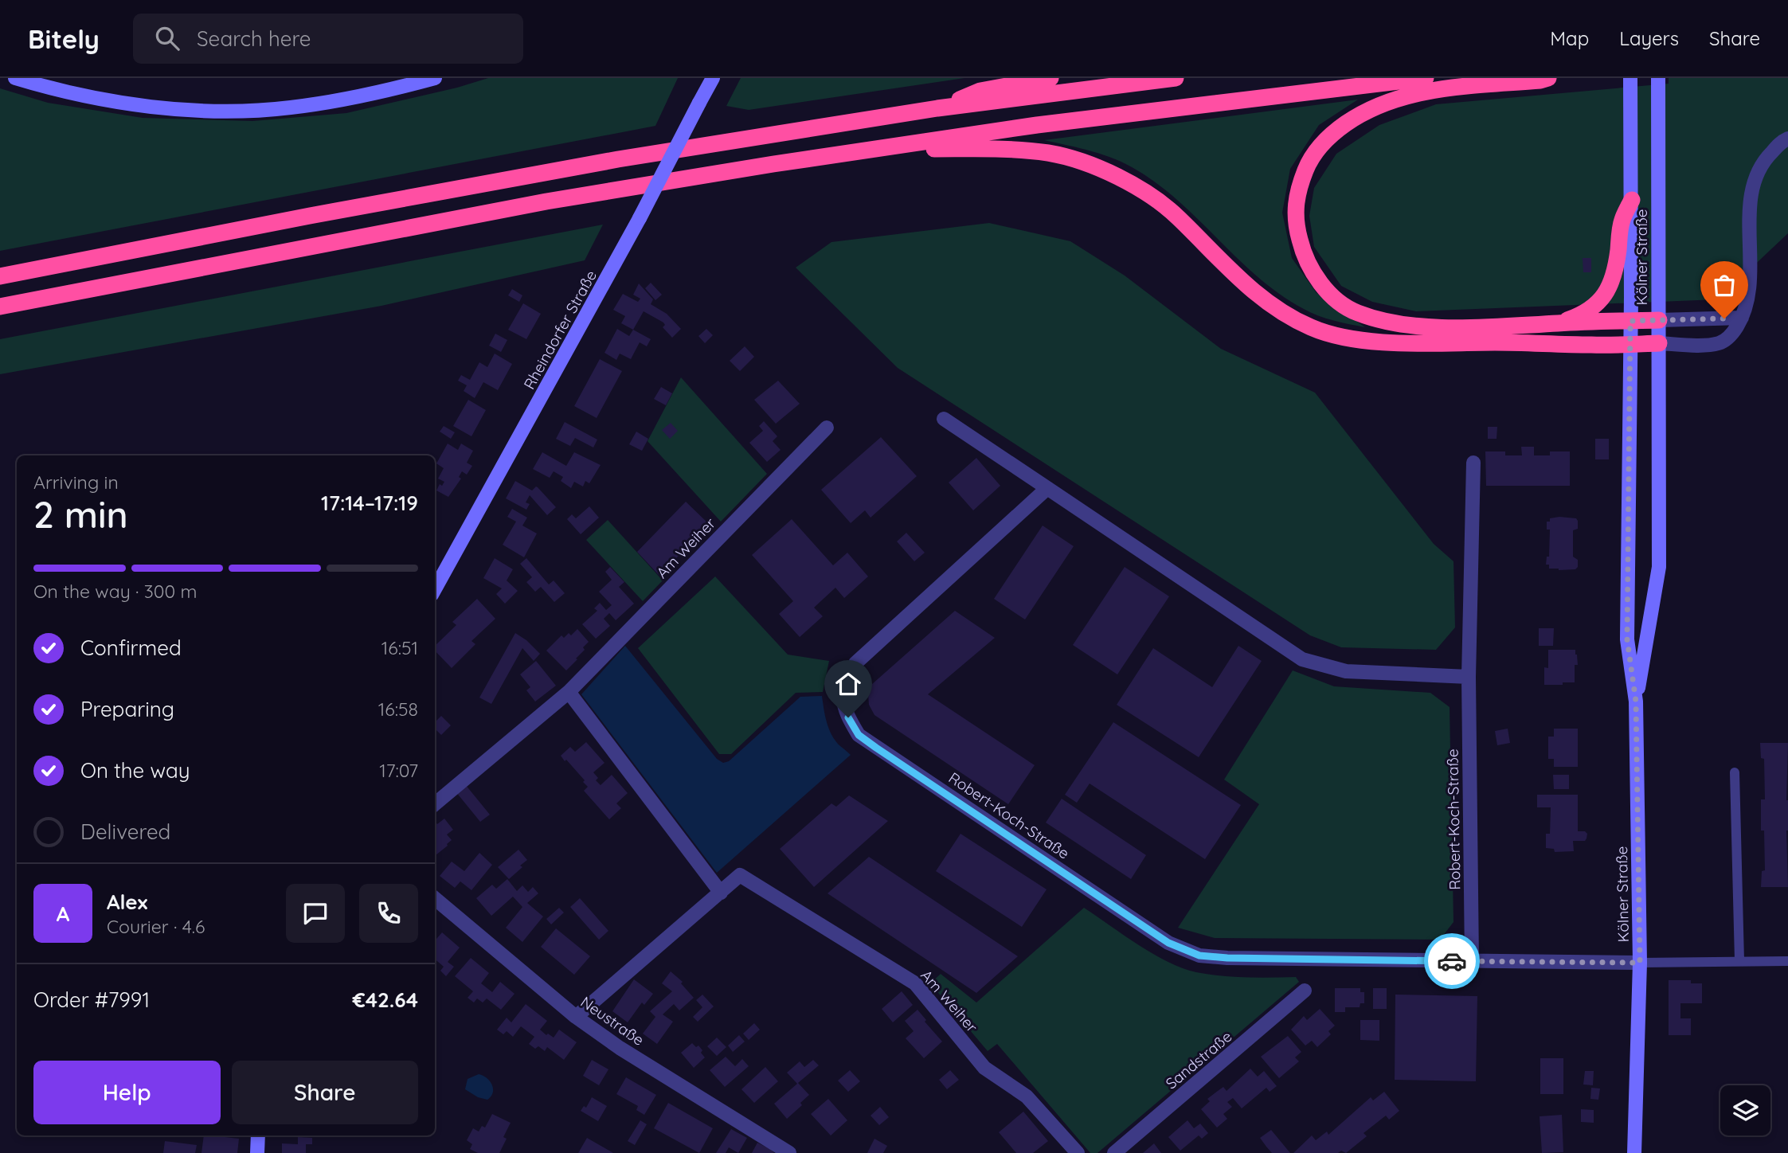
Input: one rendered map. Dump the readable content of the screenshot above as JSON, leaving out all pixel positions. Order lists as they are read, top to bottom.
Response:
{
  "streets": {
    "main road": ["Kölner Straße", "Rheindorfer Straße"],
    "street": [
      "Am Weiher",
      "Robert-Koch-Straße",
      "Neustraße",
      "Sandstraße"
    ]
  },
  "crossings": [
    ["Kölner Straße", "Robert-Koch-Straße"],
    ["Am Weiher", "Neustraße"]
  ],
  "page": {
    "header": "Bitely",
    "search": "Search here",
    "nav": ["Map", "Layers", "Share"],
    "heading": ["2 min", "Arriving in", "17:14–17:19"],
    "panel": [
      "Alex",
      "Courier · 4.6",
      "Order #7991",
      "€42.64"
    ],
    "bar": "On the way · 300 m",
    "list": [
      ["Confirmed", "16:51"],
      ["Preparing", "16:58"],
      ["On the way", "17:07"],
      "Delivered"
    ],
    "round": "A",
    "buttons": ["Help", "Share"]
  }
}
